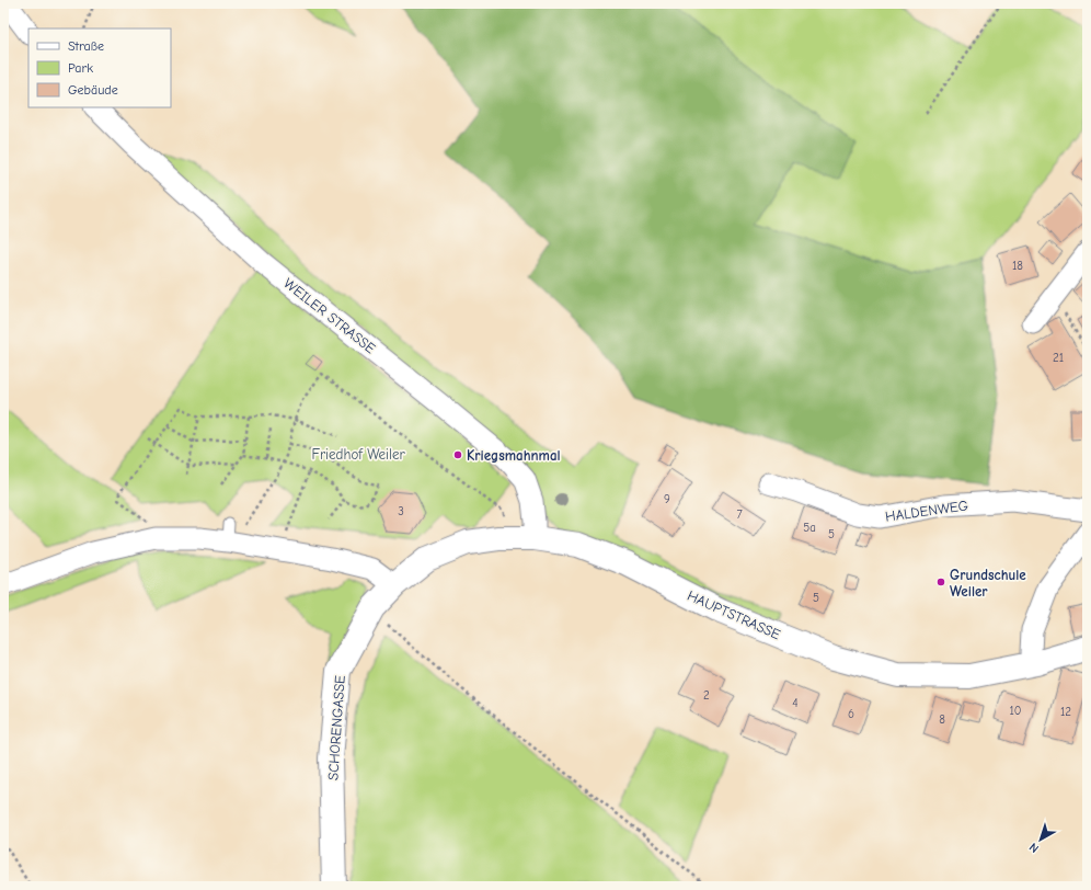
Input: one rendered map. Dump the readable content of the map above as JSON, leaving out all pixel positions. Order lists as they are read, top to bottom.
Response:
{
  "streets": {
    "street": [
      "WEILER STRASSE",
      "HALDENWEG",
      "HAUPTSTRASSE",
      "SCHORENGASSE"
    ]
  },
  "crossings": [
    ["WEILER STRASSE", "HAUPTSTRASSE"],
    ["HAUPTSTRASSE", "SCHORENGASSE"]
  ],
  "parks": ["Friedhof Weiler"],
  "places": ["Kriegsmahnmal", "Grundschule Weiler"],
  "house_numbers": [
    "18",
    "21",
    "9",
    "3",
    "7",
    "5a",
    "5",
    "5",
    "2",
    "4",
    "10",
    "12",
    "6",
    "8"
  ],
  "legend": ["Straße", "Park", "Gebäude"],
  "north": "bottom left"
}
